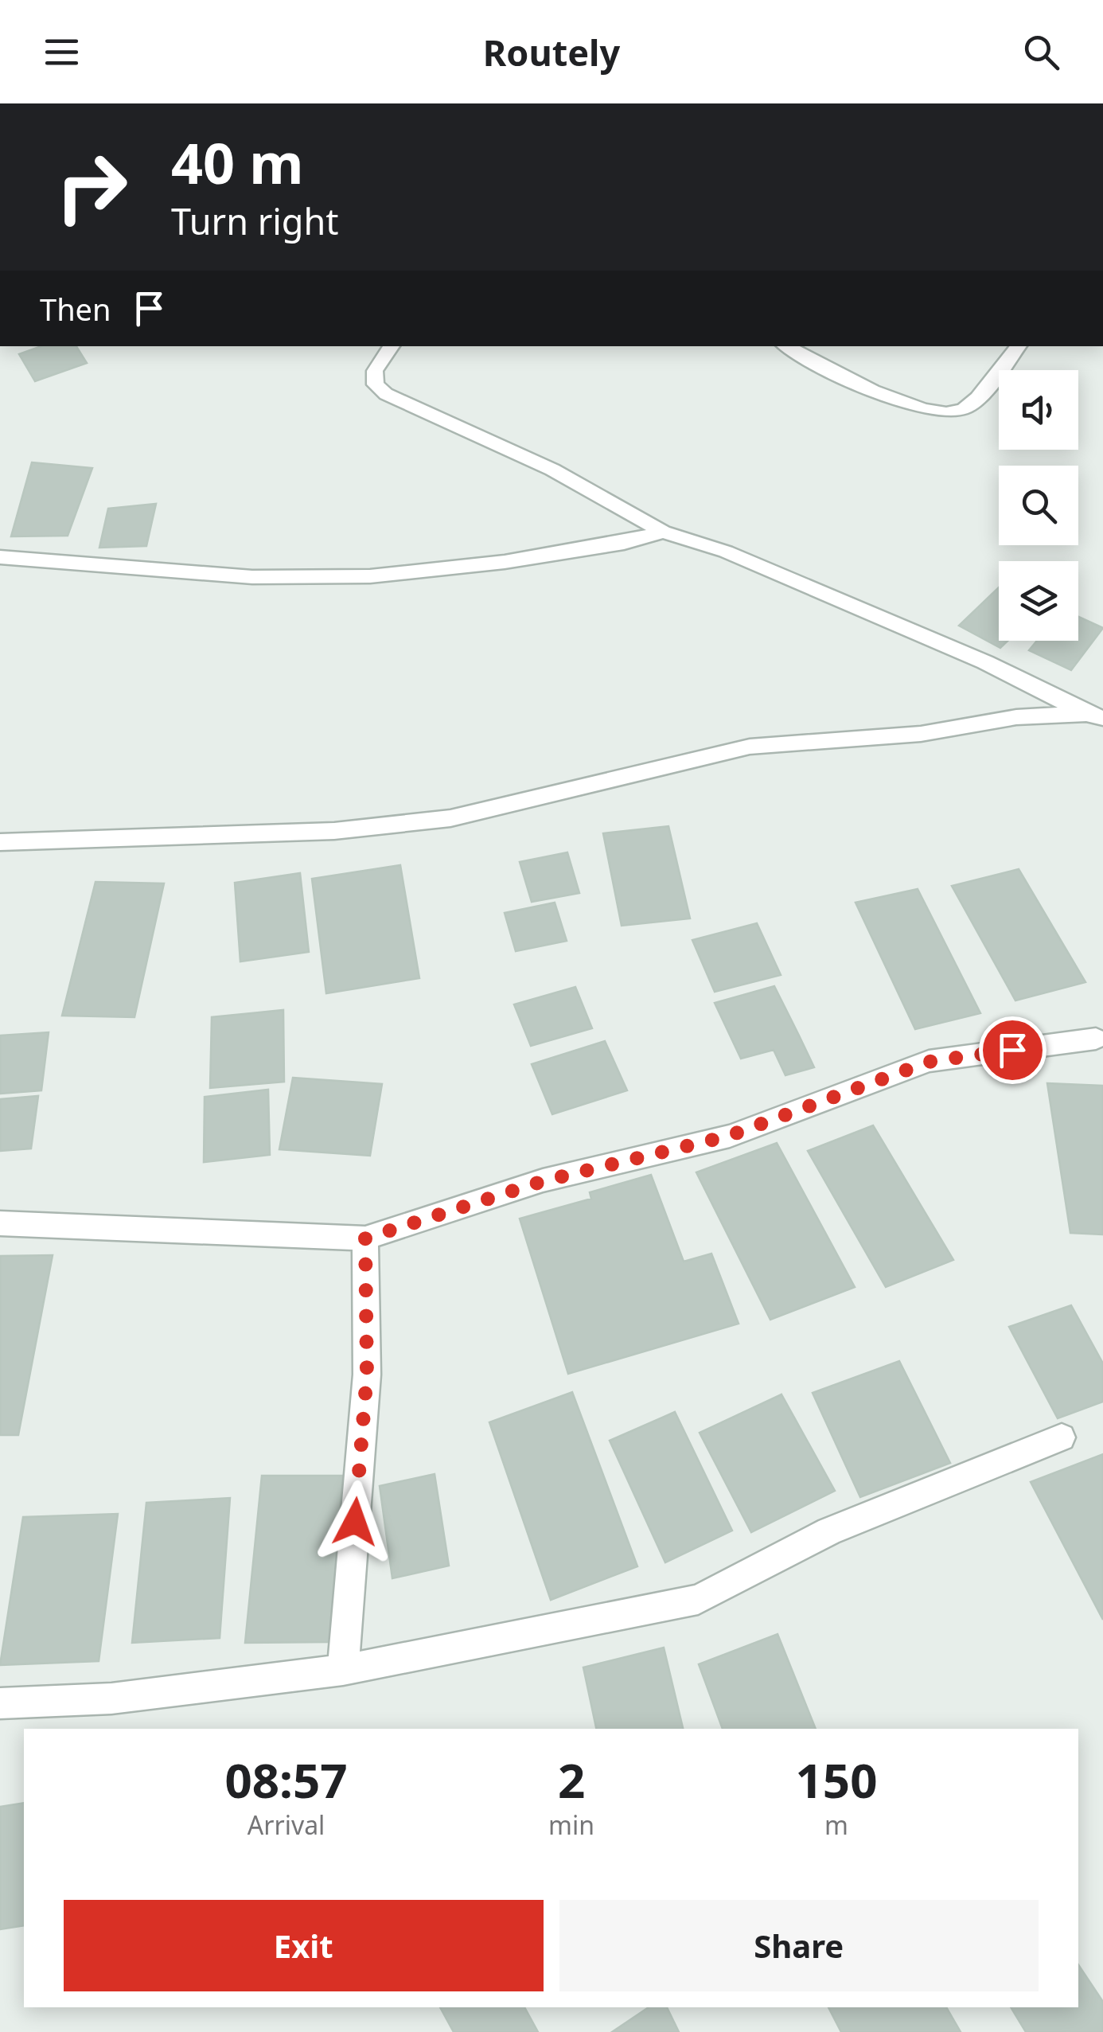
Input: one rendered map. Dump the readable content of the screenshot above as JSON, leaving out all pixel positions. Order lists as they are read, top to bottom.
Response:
{
  "page": {
    "header": "Routely",
    "turn": ["40 m", "Turn right"],
    "then": "Then",
    "eta": [
      "08:57",
      "Arrival",
      "2",
      "min",
      "150",
      "m"
    ],
    "buttons": ["Exit", "Share"]
  }
}
